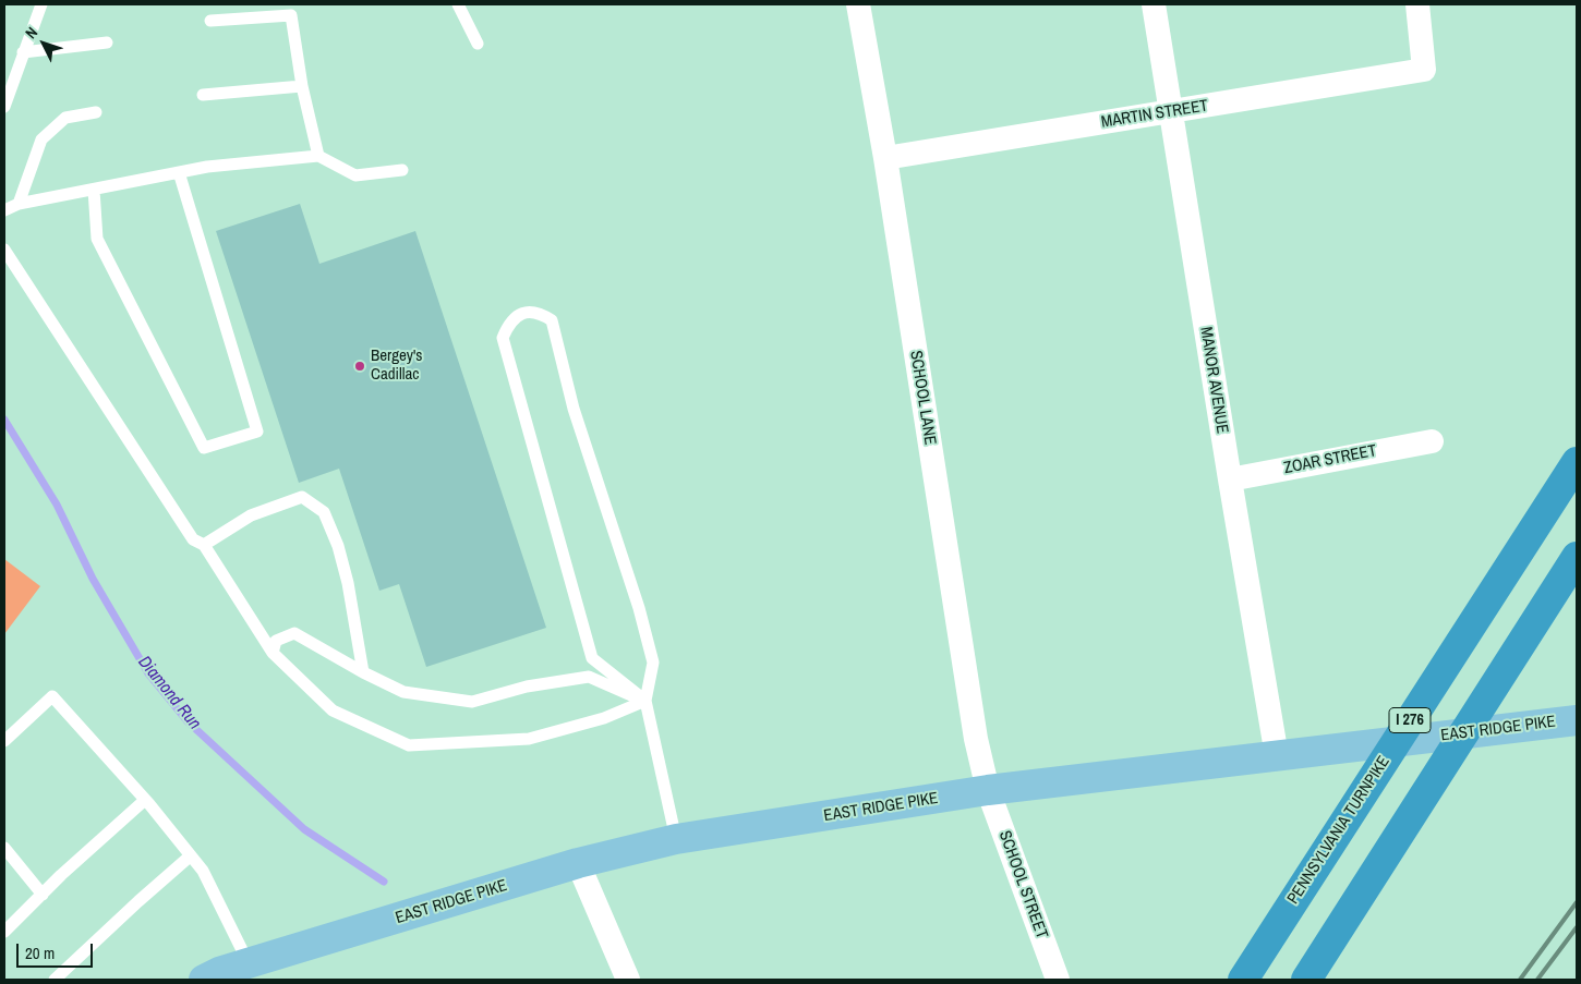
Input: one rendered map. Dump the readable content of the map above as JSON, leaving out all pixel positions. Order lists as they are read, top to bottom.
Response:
{
  "streets": {
    "highway": ["I 276", "PENNSYLVANIA TURNPIKE"],
    "main road": ["EAST RIDGE PIKE"],
    "street": [
      "MARTIN STREET",
      "MANOR AVENUE",
      "SCHOOL LANE",
      "ZOAR STREET",
      "SCHOOL STREET"
    ]
  },
  "crossings": [
    ["MARTIN STREET", "MANOR AVENUE"],
    ["MARTIN STREET", "SCHOOL LANE"],
    ["MANOR AVENUE", "ZOAR STREET"],
    ["MANOR AVENUE", "EAST RIDGE PIKE"],
    ["SCHOOL LANE", "EAST RIDGE PIKE"],
    ["SCHOOL LANE", "SCHOOL STREET"],
    ["EAST RIDGE PIKE", "SCHOOL STREET"]
  ],
  "water": ["Diamond Run"],
  "places": ["Bergey's Cadillac"],
  "scale_bar": "20 m",
  "north": "top left"
}
